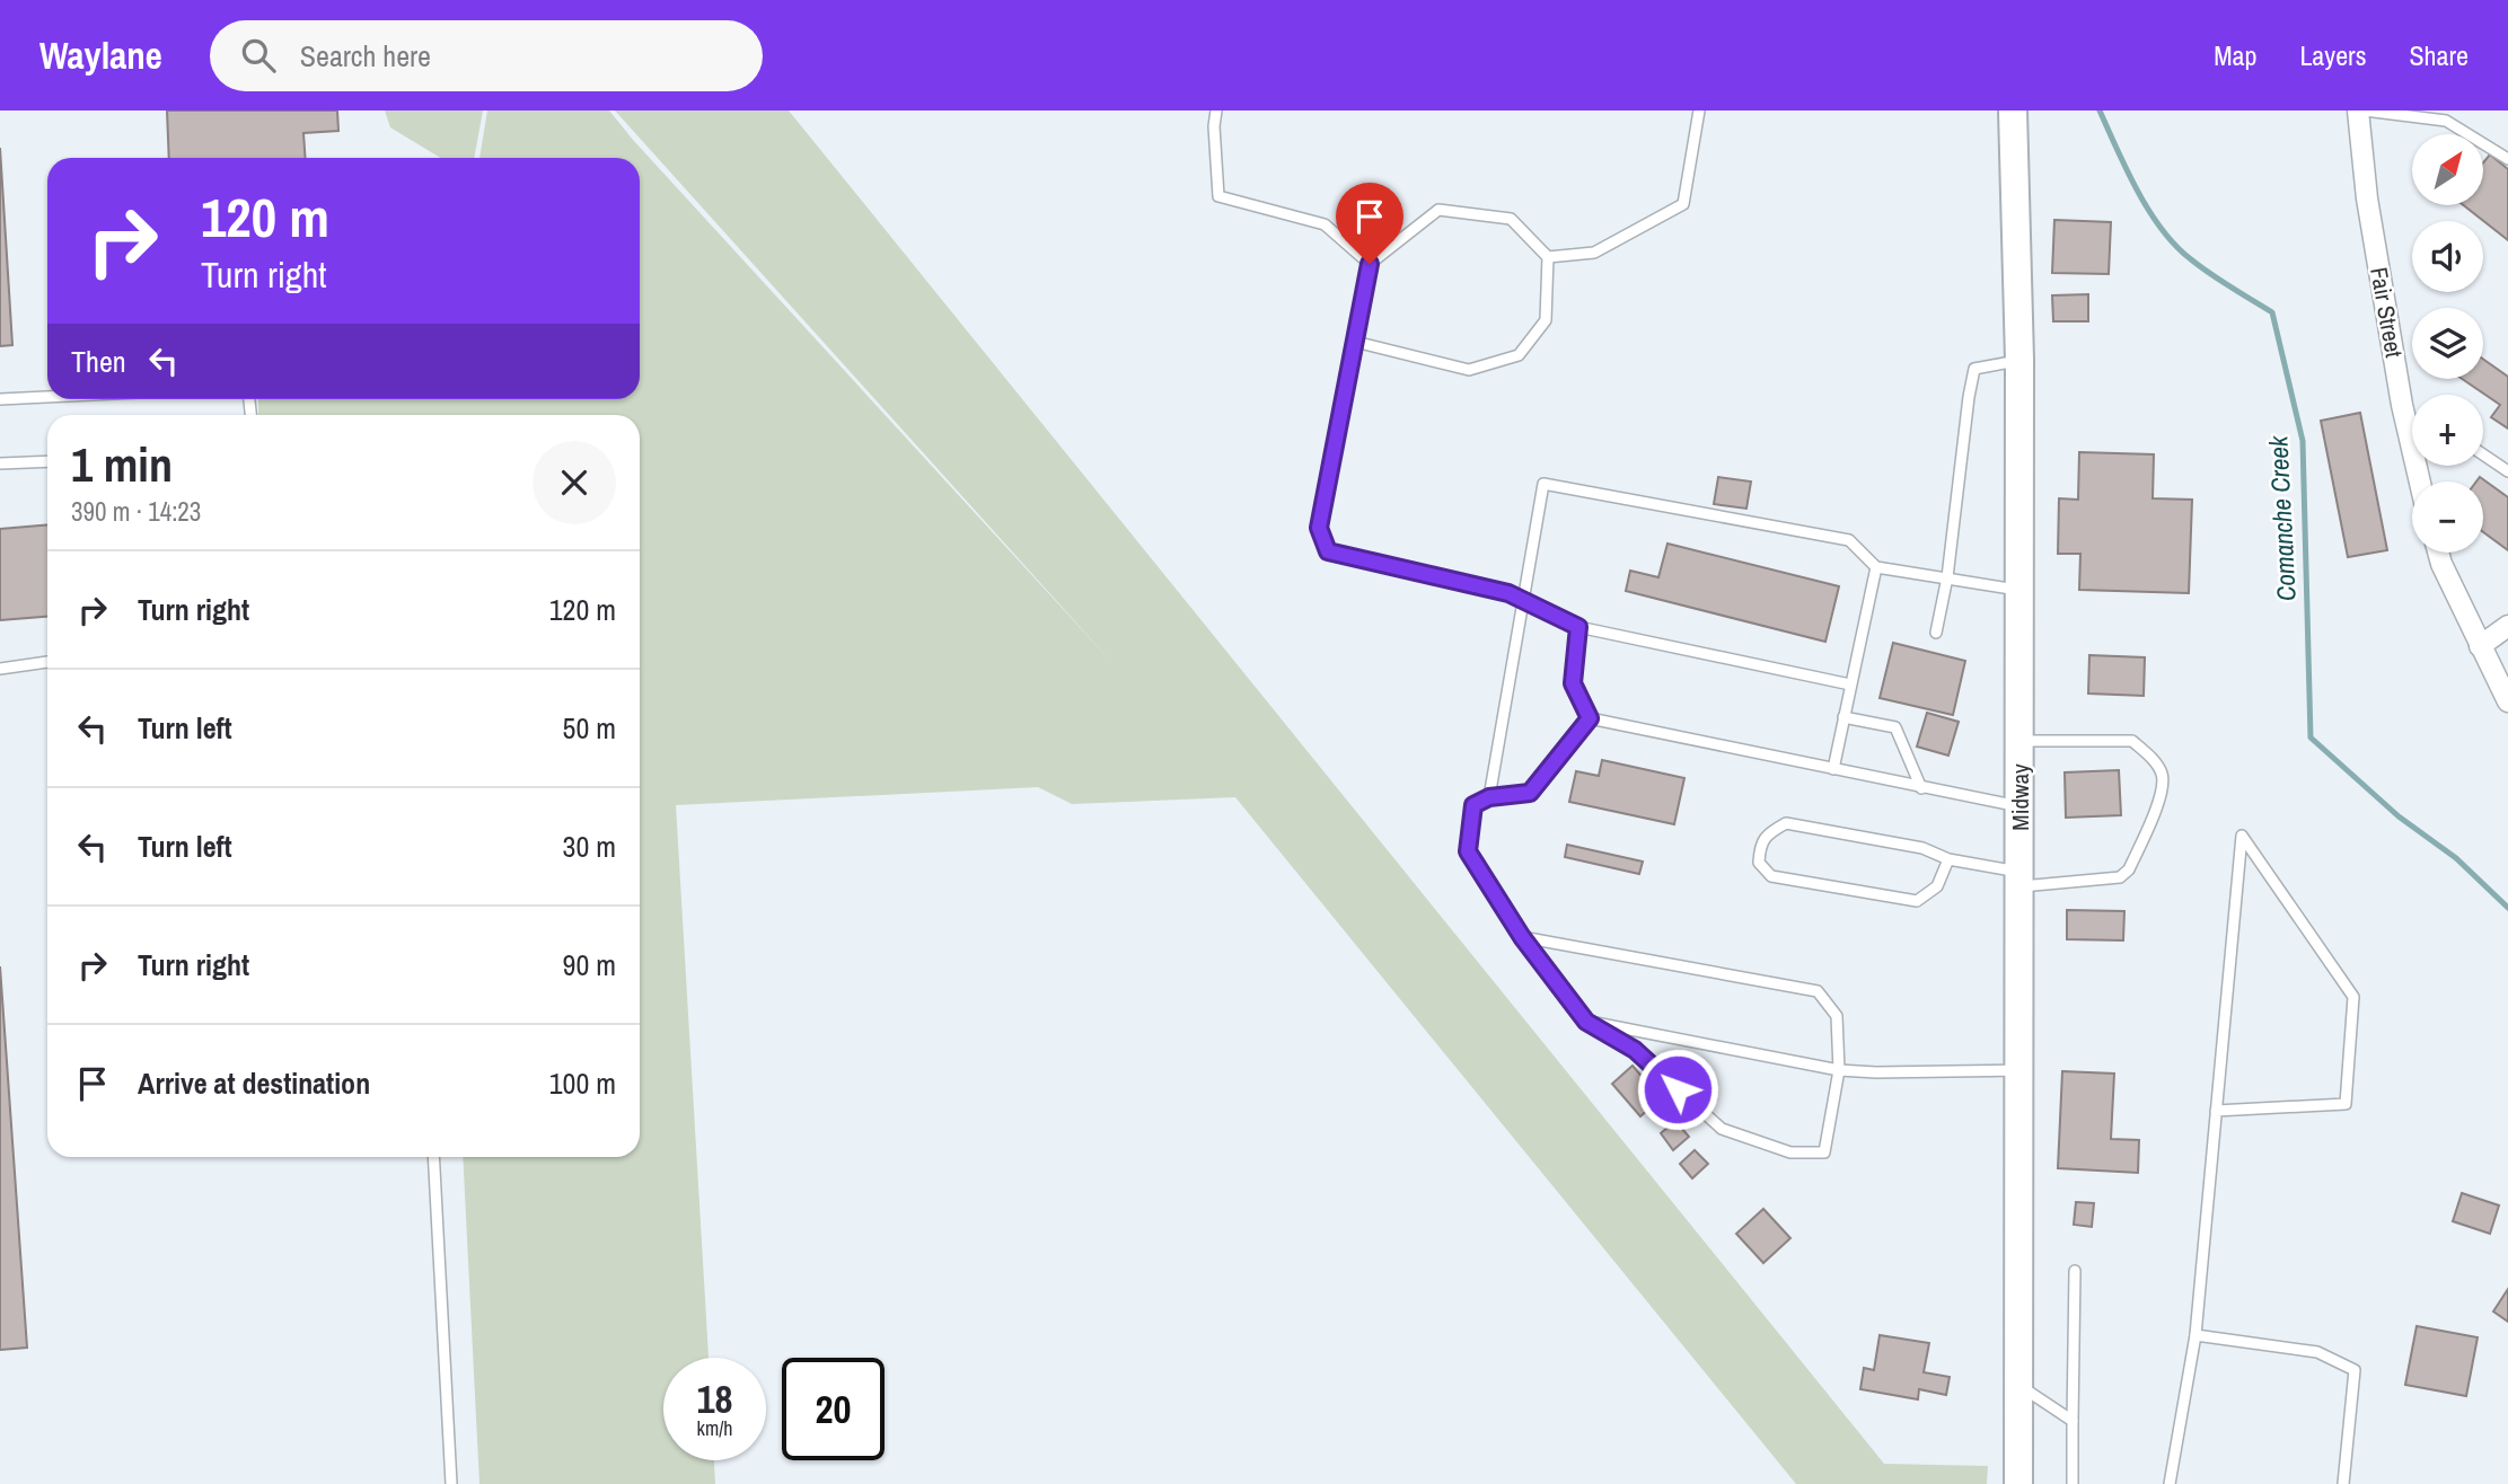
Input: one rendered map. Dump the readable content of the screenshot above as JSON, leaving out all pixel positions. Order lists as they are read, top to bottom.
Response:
{
  "streets": {
    "main road": ["Midway"],
    "street": ["Fair Street"]
  },
  "water": ["Comanche Creek"],
  "north": "top right",
  "page": {
    "header": "Waylane",
    "search": "Search here",
    "nav": ["Map", "Layers", "Share"],
    "map_buttons": ["+", "−"],
    "turn": ["120 m", "Turn right"],
    "then": "Then",
    "heading": ["1 min", "390 m · 14:23"],
    "list": [
      {
        "name": "Turn right",
        "value": "120 m"
      },
      {
        "name": "Turn left",
        "value": "50 m"
      },
      {
        "name": "Turn left",
        "value": "30 m"
      },
      {
        "name": "Turn right",
        "value": "90 m"
      },
      {
        "name": "Arrive at destination",
        "value": "100 m"
      }
    ],
    "speed": "18 km/h",
    "limit": "20"
  }
}
